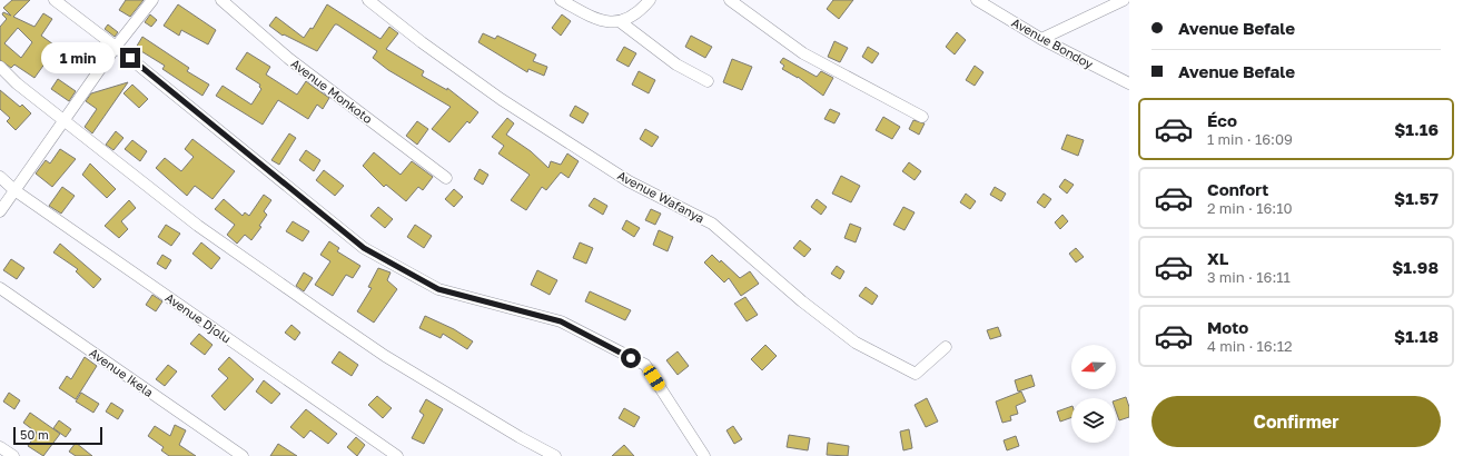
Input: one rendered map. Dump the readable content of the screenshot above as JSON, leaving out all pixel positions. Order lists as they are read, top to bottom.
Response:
{
  "streets": {
    "street": [
      "Avenue Bondoy",
      "Avenue Monkoto",
      "Avenue Wafanya",
      "Avenue Djolu",
      "Avenue Ikela"
    ]
  },
  "scale_bar": "50 m",
  "north": "left",
  "page": {
    "banner": ["Avenue Befale", "Avenue Befale"],
    "bubble": "1 min",
    "list": [
      {
        "name": "Éco",
        "note": "1 min · 16:09",
        "value": "$1.16"
      },
      {
        "name": "Confort",
        "note": "2 min · 16:10",
        "value": "$1.57"
      },
      {
        "name": "XL",
        "note": "3 min · 16:11",
        "value": "$1.98"
      },
      {
        "name": "Moto",
        "note": "4 min · 16:12",
        "value": "$1.18"
      }
    ],
    "buttons": "Confirmer",
    "scale": "50 m"
  }
}
